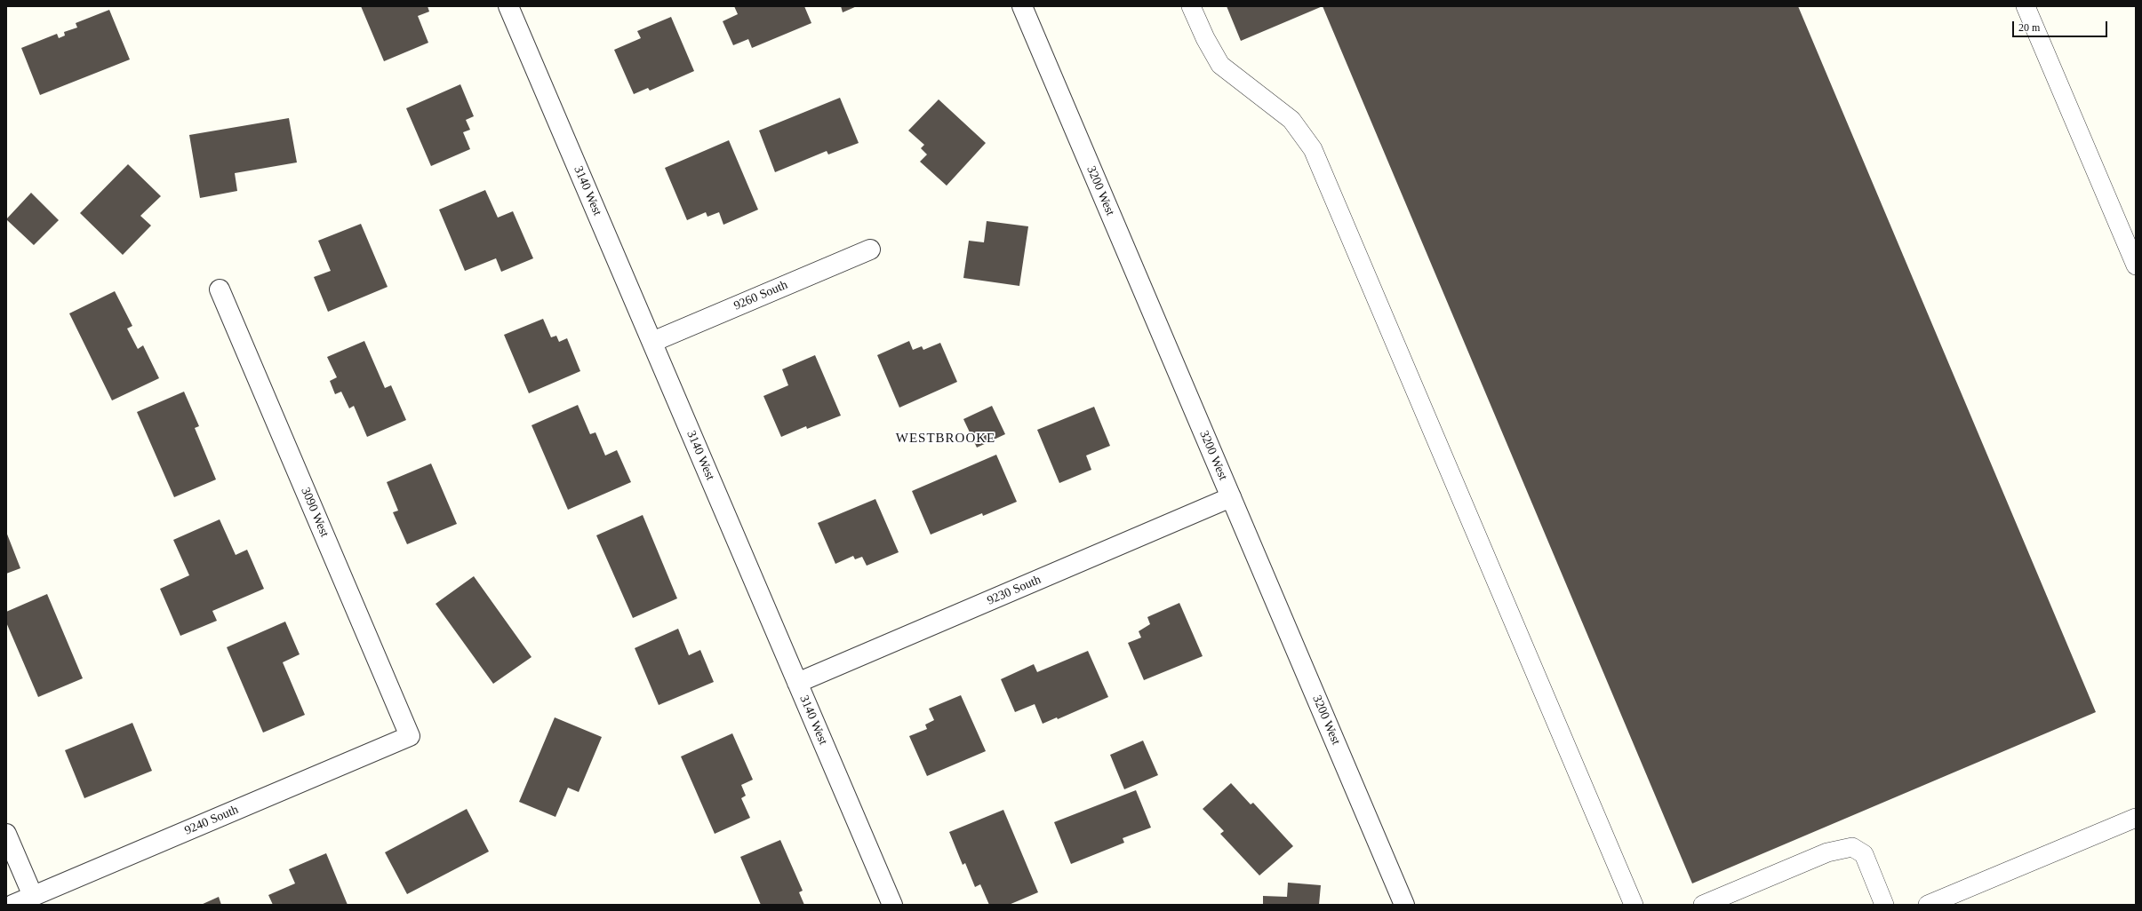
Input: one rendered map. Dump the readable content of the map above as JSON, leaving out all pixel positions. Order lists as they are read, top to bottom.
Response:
{
  "streets": {
    "street": [
      "3140 West",
      "3200 West",
      "9260 South",
      "3090 West",
      "9230 South",
      "9240 South"
    ]
  },
  "crossings": [
    ["3140 West", "9260 South"],
    ["3140 West", "9230 South"],
    ["3200 West", "9230 South"],
    ["3090 West", "9240 South"]
  ],
  "districts": ["WESTBROOKE"],
  "scale_bar": "20 m"
}
